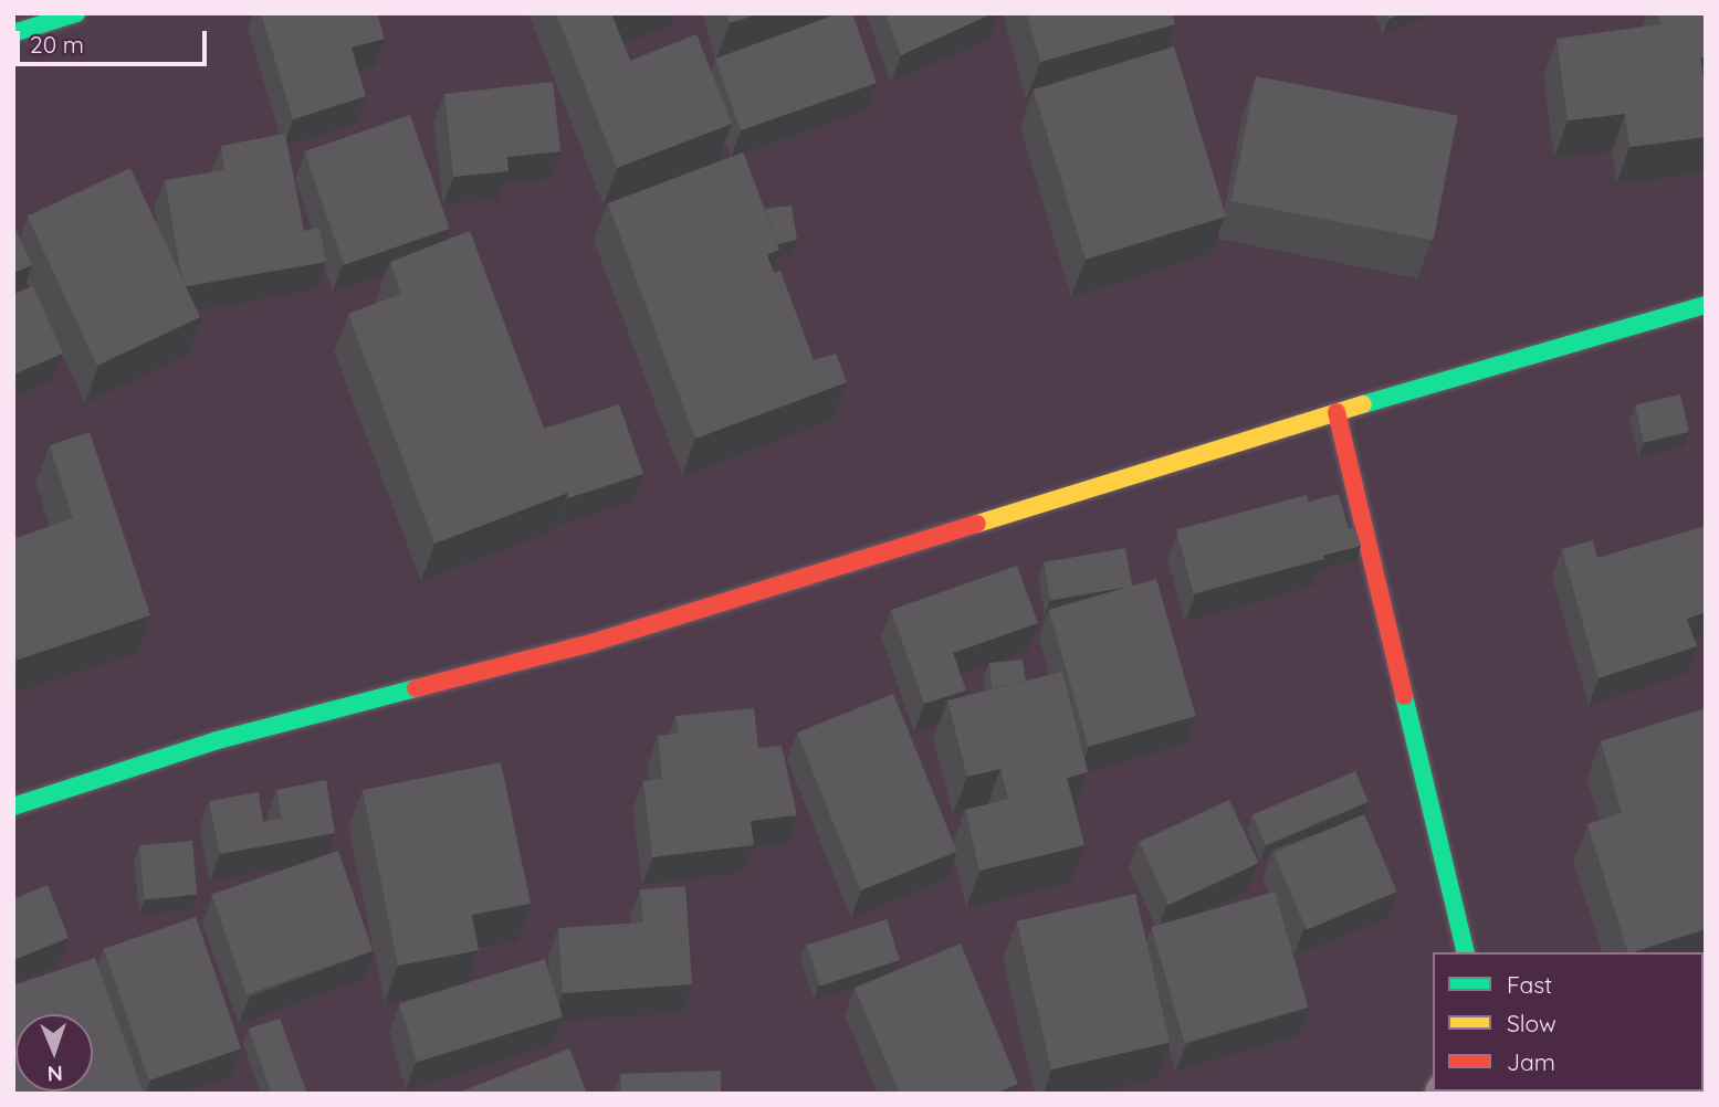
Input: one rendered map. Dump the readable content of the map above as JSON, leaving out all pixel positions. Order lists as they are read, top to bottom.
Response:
{
  "legend": ["Fast", "Slow", "Jam"],
  "scale_bar": "20 m",
  "north": "bottom"
}
